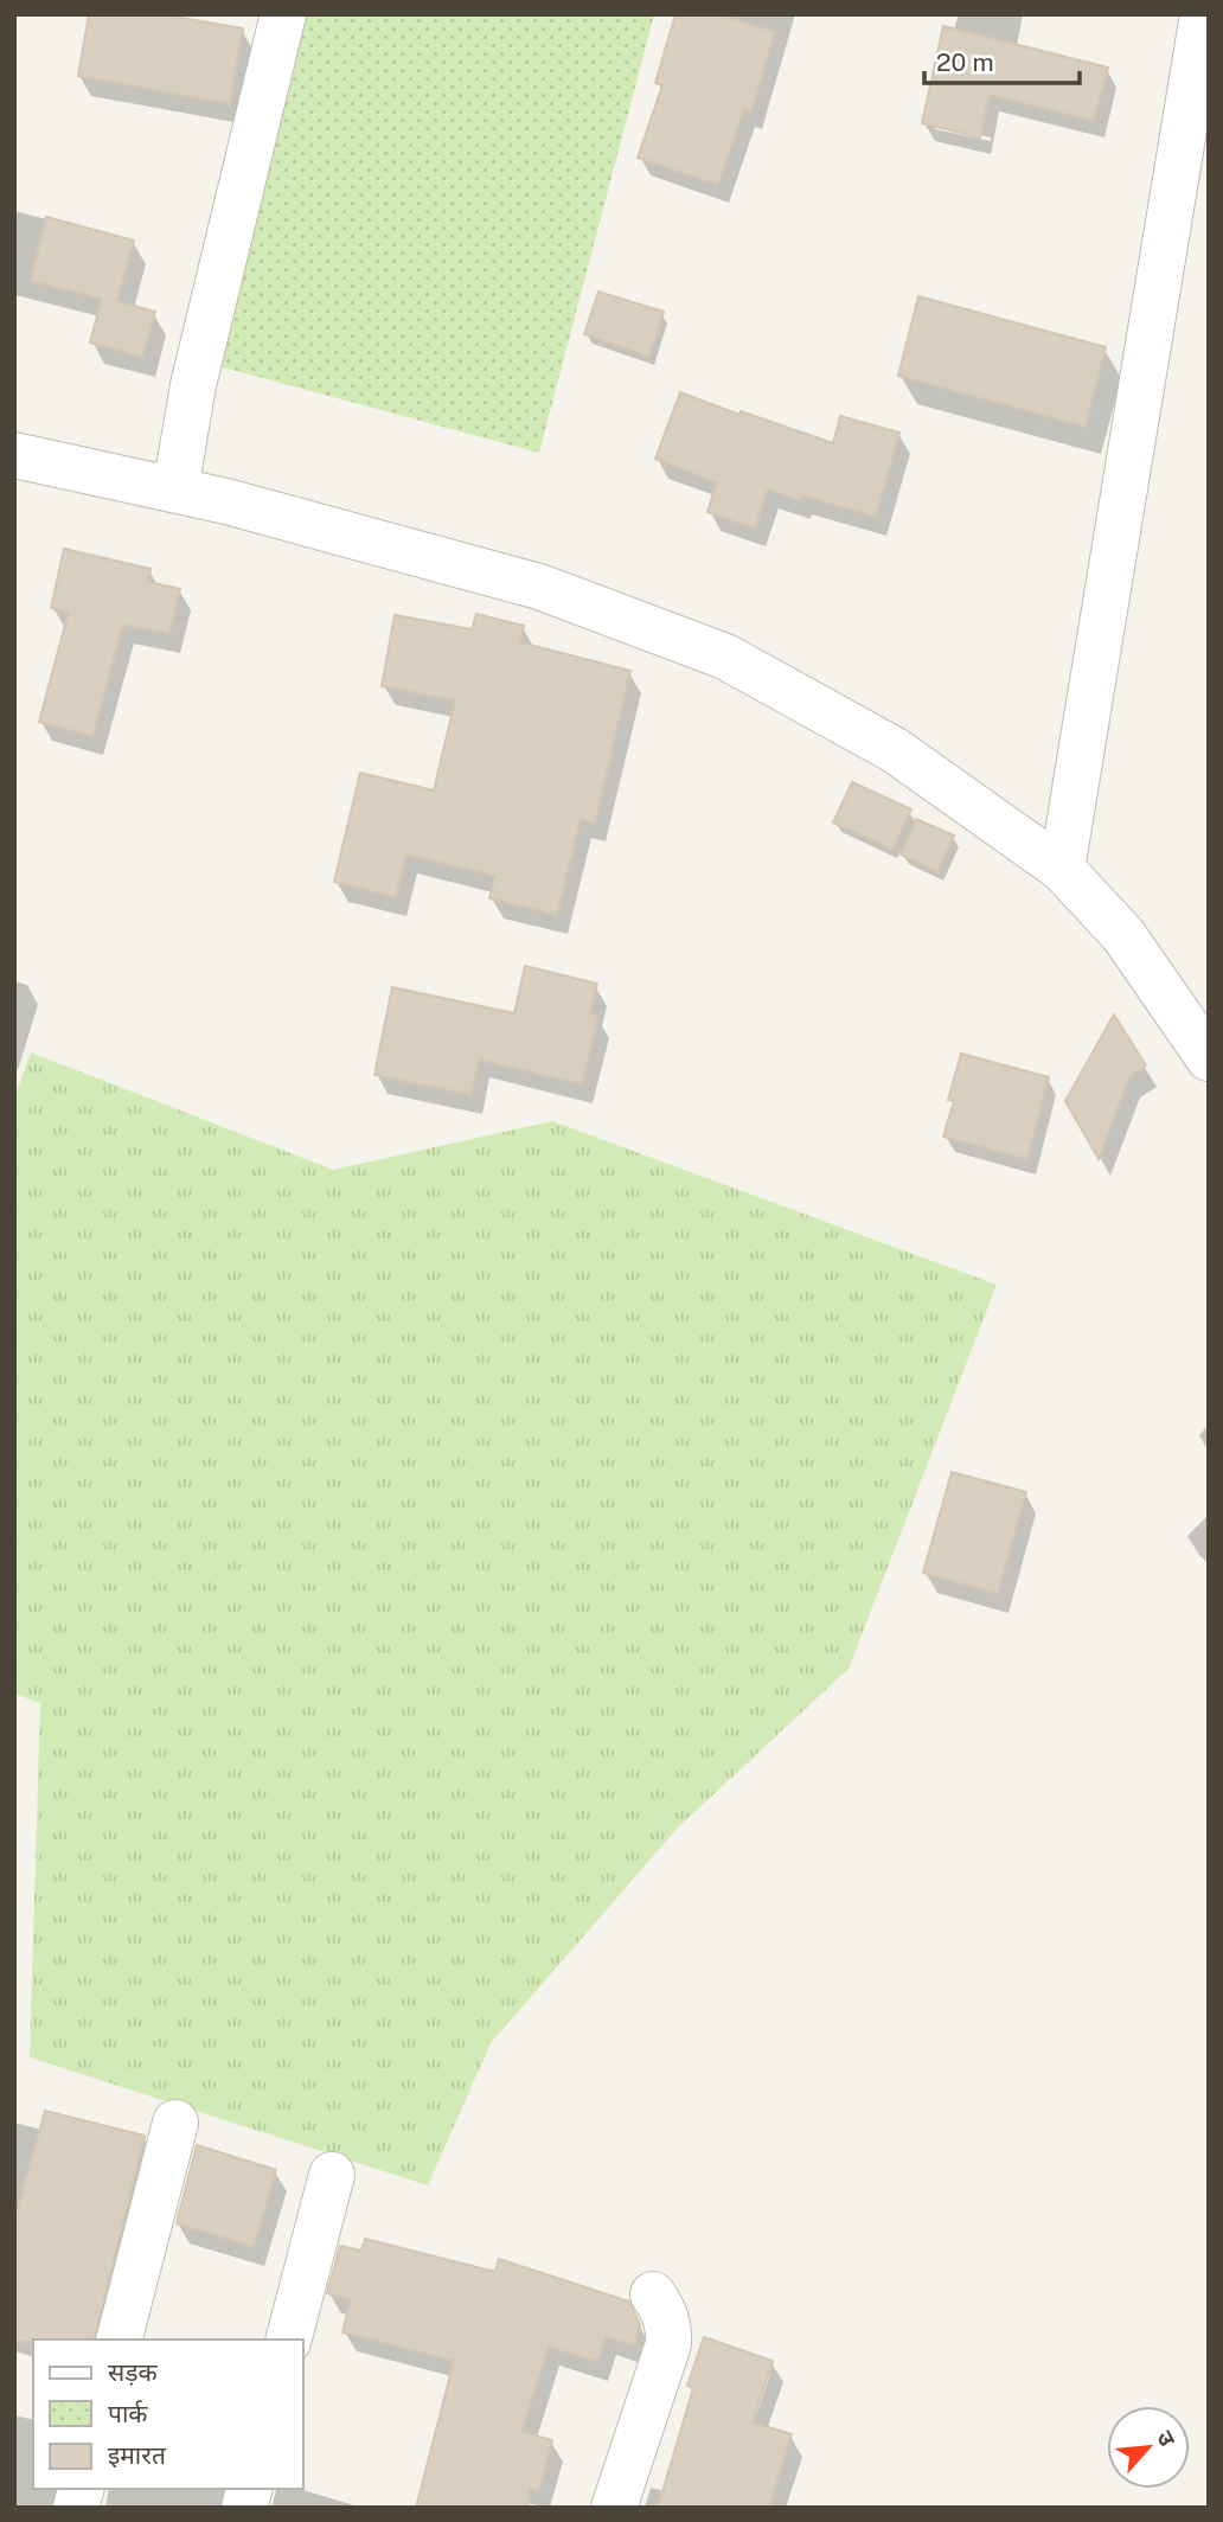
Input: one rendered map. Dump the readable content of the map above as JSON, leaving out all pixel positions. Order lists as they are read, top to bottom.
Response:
{
  "legend": ["सड़क", "पार्क", "इमारत"],
  "scale_bar": "20 m",
  "north": "top right"
}
